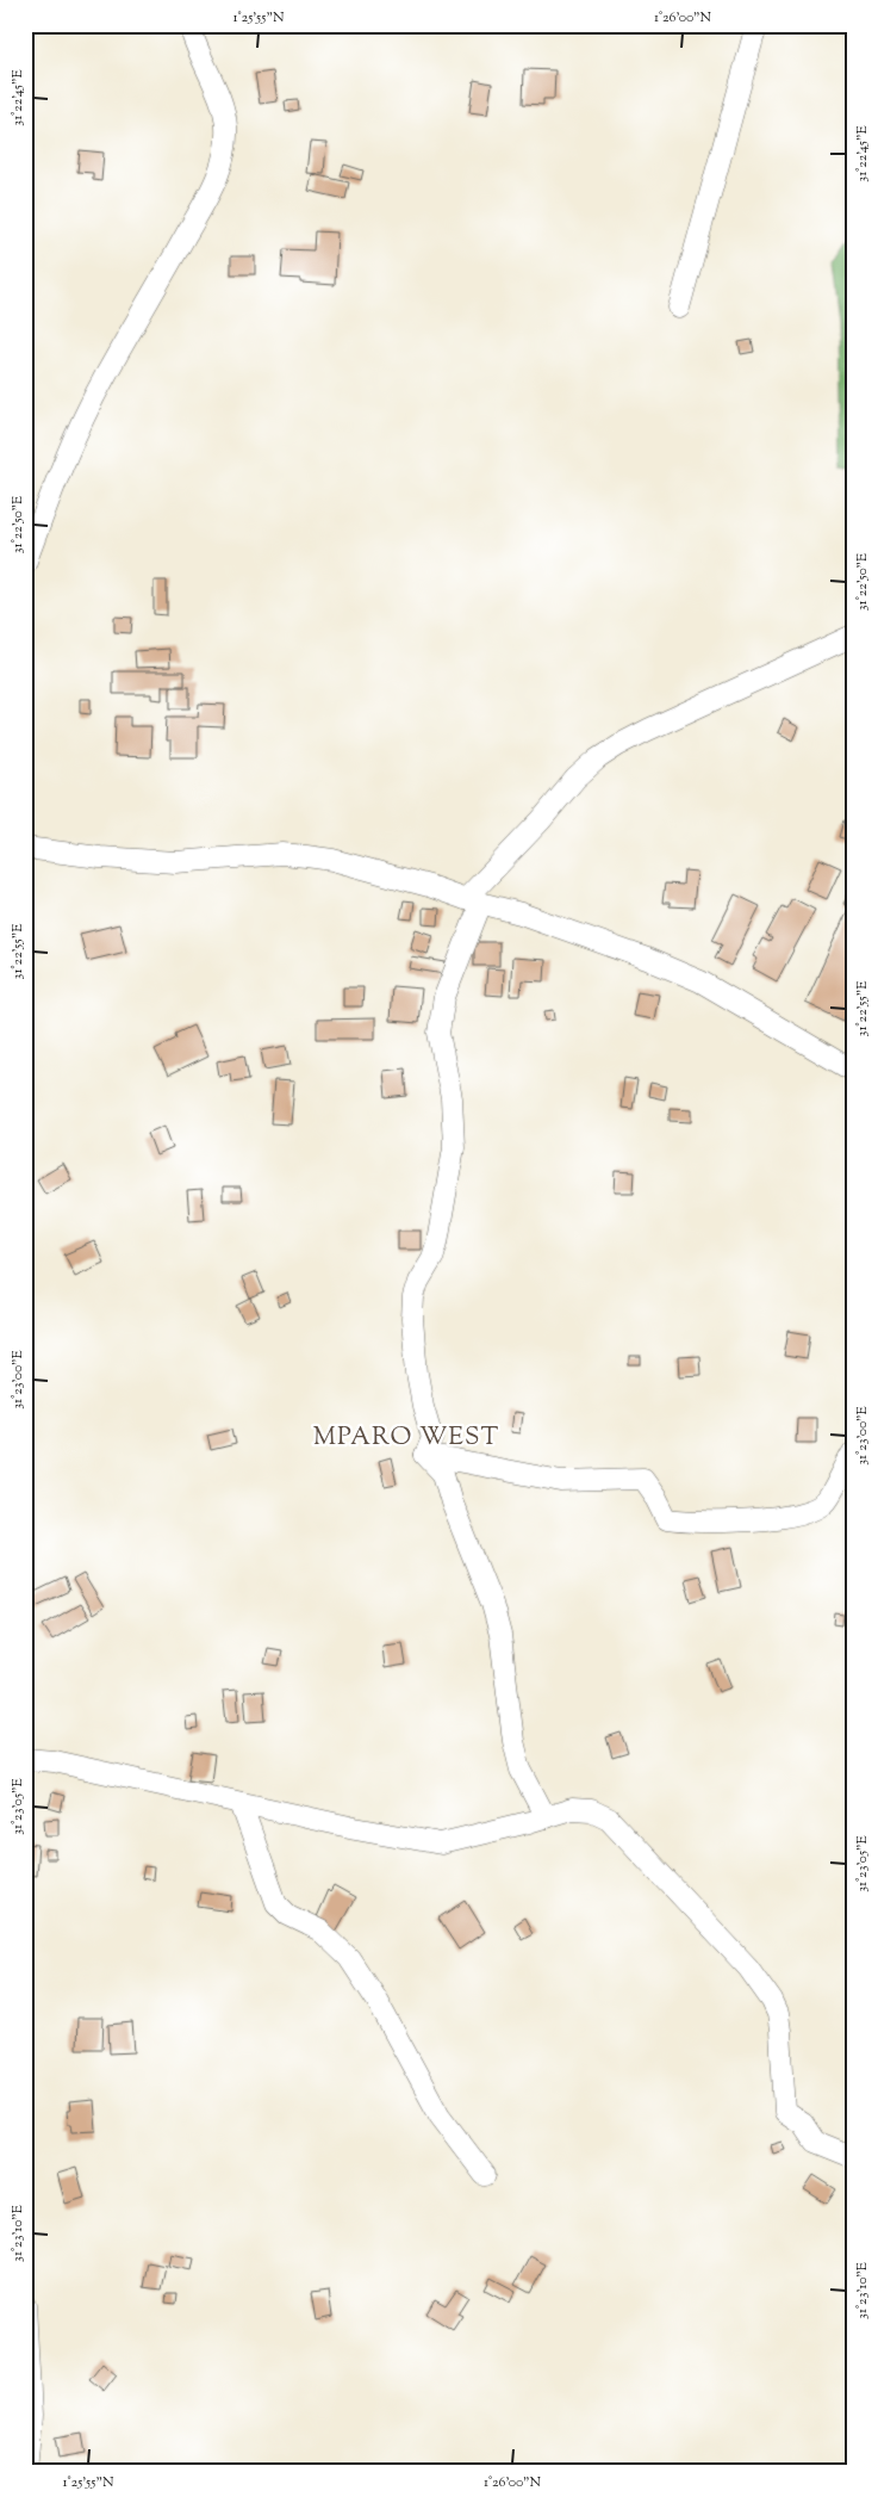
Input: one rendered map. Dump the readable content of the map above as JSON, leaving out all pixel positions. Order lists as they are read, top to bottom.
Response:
{
  "districts": ["MPARO WEST"],
  "coordinates": [
    "1°25'55\"N",
    "1°26'00\"N",
    "31°22'45\"E",
    "31°22'50\"E",
    "31°22'55\"E",
    "31°23'00\"E",
    "31°23'05\"E",
    "31°23'10\"E"
  ]
}
